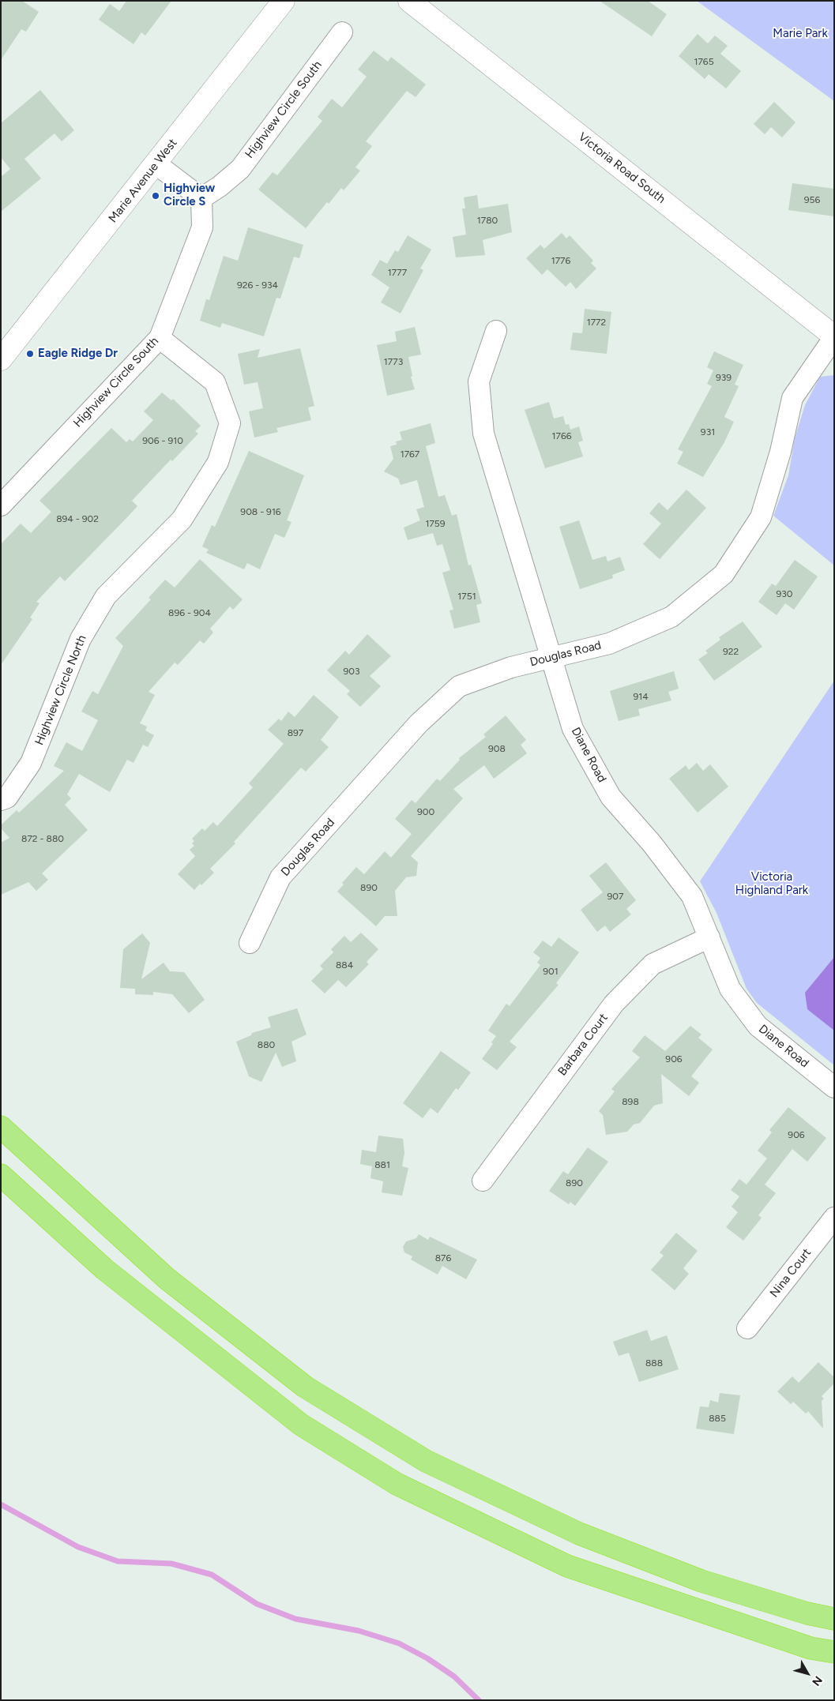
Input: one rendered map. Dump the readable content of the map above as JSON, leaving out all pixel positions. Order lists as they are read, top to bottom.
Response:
{
  "streets": {
    "street": [
      "Highview Circle South",
      "Victoria Road South",
      "Marie Avenue West",
      "Douglas Road",
      "Highview Circle North",
      "Diane Road",
      "Barbara Court",
      "Nina Court"
    ]
  },
  "crossings": [
    ["Highview Circle South", "Highview Circle North"],
    ["Victoria Road South", "Douglas Road"],
    ["Douglas Road", "Diane Road"],
    ["Diane Road", "Barbara Court"]
  ],
  "parks": ["Marie Park", "Victoria Highland Park"],
  "places": ["Highview Circle S", "Eagle Ridge Dr"],
  "house_numbers": [
    "1765",
    "956",
    "1780",
    "1776",
    "1777",
    "926 - 934",
    "1772",
    "1773",
    "939",
    "931",
    "1766",
    "906 - 910",
    "1767",
    "908 - 916",
    "894 - 902",
    "1759",
    "930",
    "1751",
    "896 - 904",
    "922",
    "903",
    "914",
    "897",
    "908",
    "900",
    "872 - 880",
    "890",
    "907",
    "884",
    "901",
    "880",
    "906",
    "898",
    "906",
    "881",
    "890",
    "876",
    "888",
    "885"
  ],
  "north": "bottom right"
}
